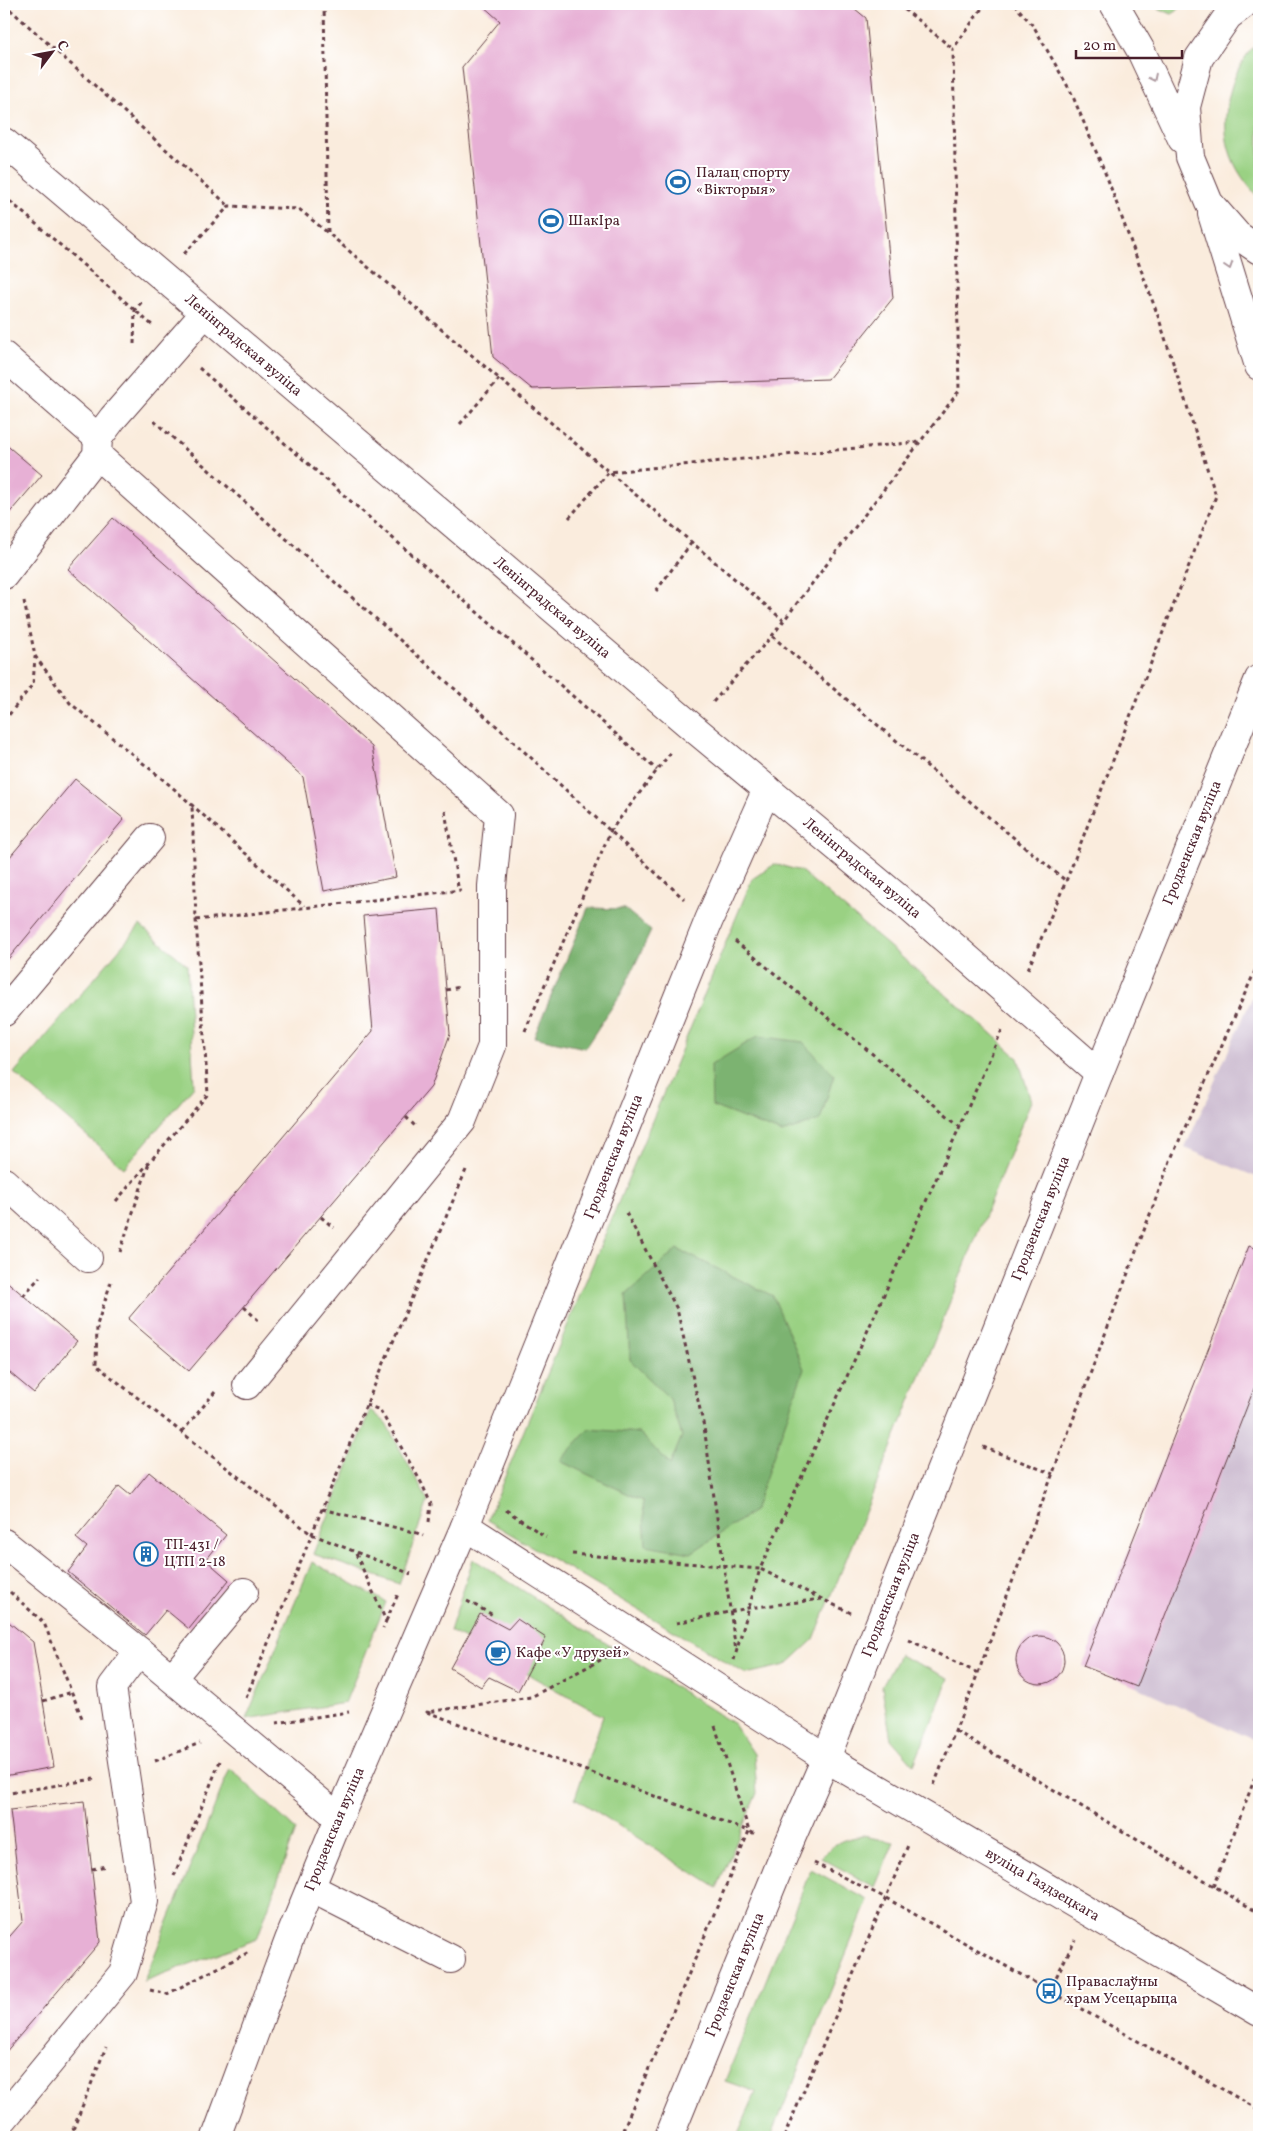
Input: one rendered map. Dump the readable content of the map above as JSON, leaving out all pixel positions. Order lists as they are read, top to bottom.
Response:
{
  "streets": {
    "main road": ["Ленінградская вуліца", "Гродзенская вуліца", "вуліца Газдзецкага"]
  },
  "crossings": [
    ["Ленінградская вуліца", "Гродзенская вуліца"],
    ["Гродзенская вуліца", "вуліца Газдзецкага"]
  ],
  "places": {
    "sports": ["Палац спорту «Вікторыя»", "ШакІра"],
    "building": ["ТП-431 / ЦТП 2-18"],
    "cafe": ["Кафе «У друзей»"],
    "bus stop": ["Праваслаўны храм Усецарыца"]
  },
  "scale_bar": "20 m",
  "north": "top right"
}
